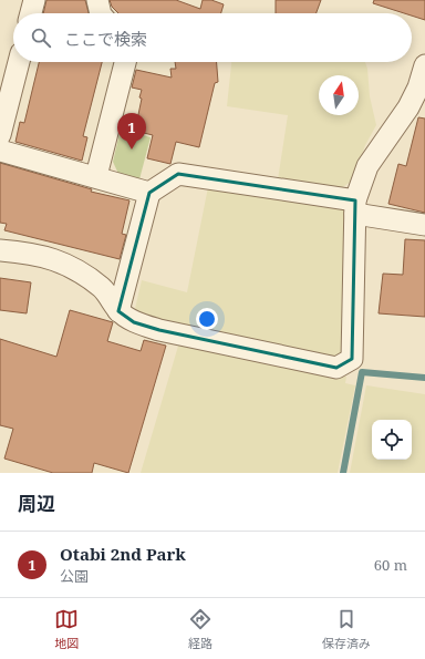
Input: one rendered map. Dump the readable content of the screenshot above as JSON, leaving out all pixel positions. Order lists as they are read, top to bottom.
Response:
{
  "north": "top",
  "page": {
    "search": "ここで検索",
    "pins": "1",
    "heading": "周辺",
    "list": [
      {
        "mark": "1",
        "name": "Otabi 2nd Park",
        "note": "公園",
        "value": "60 m"
      }
    ],
    "nav": ["地図", "経路", "保存済み"]
  }
}
